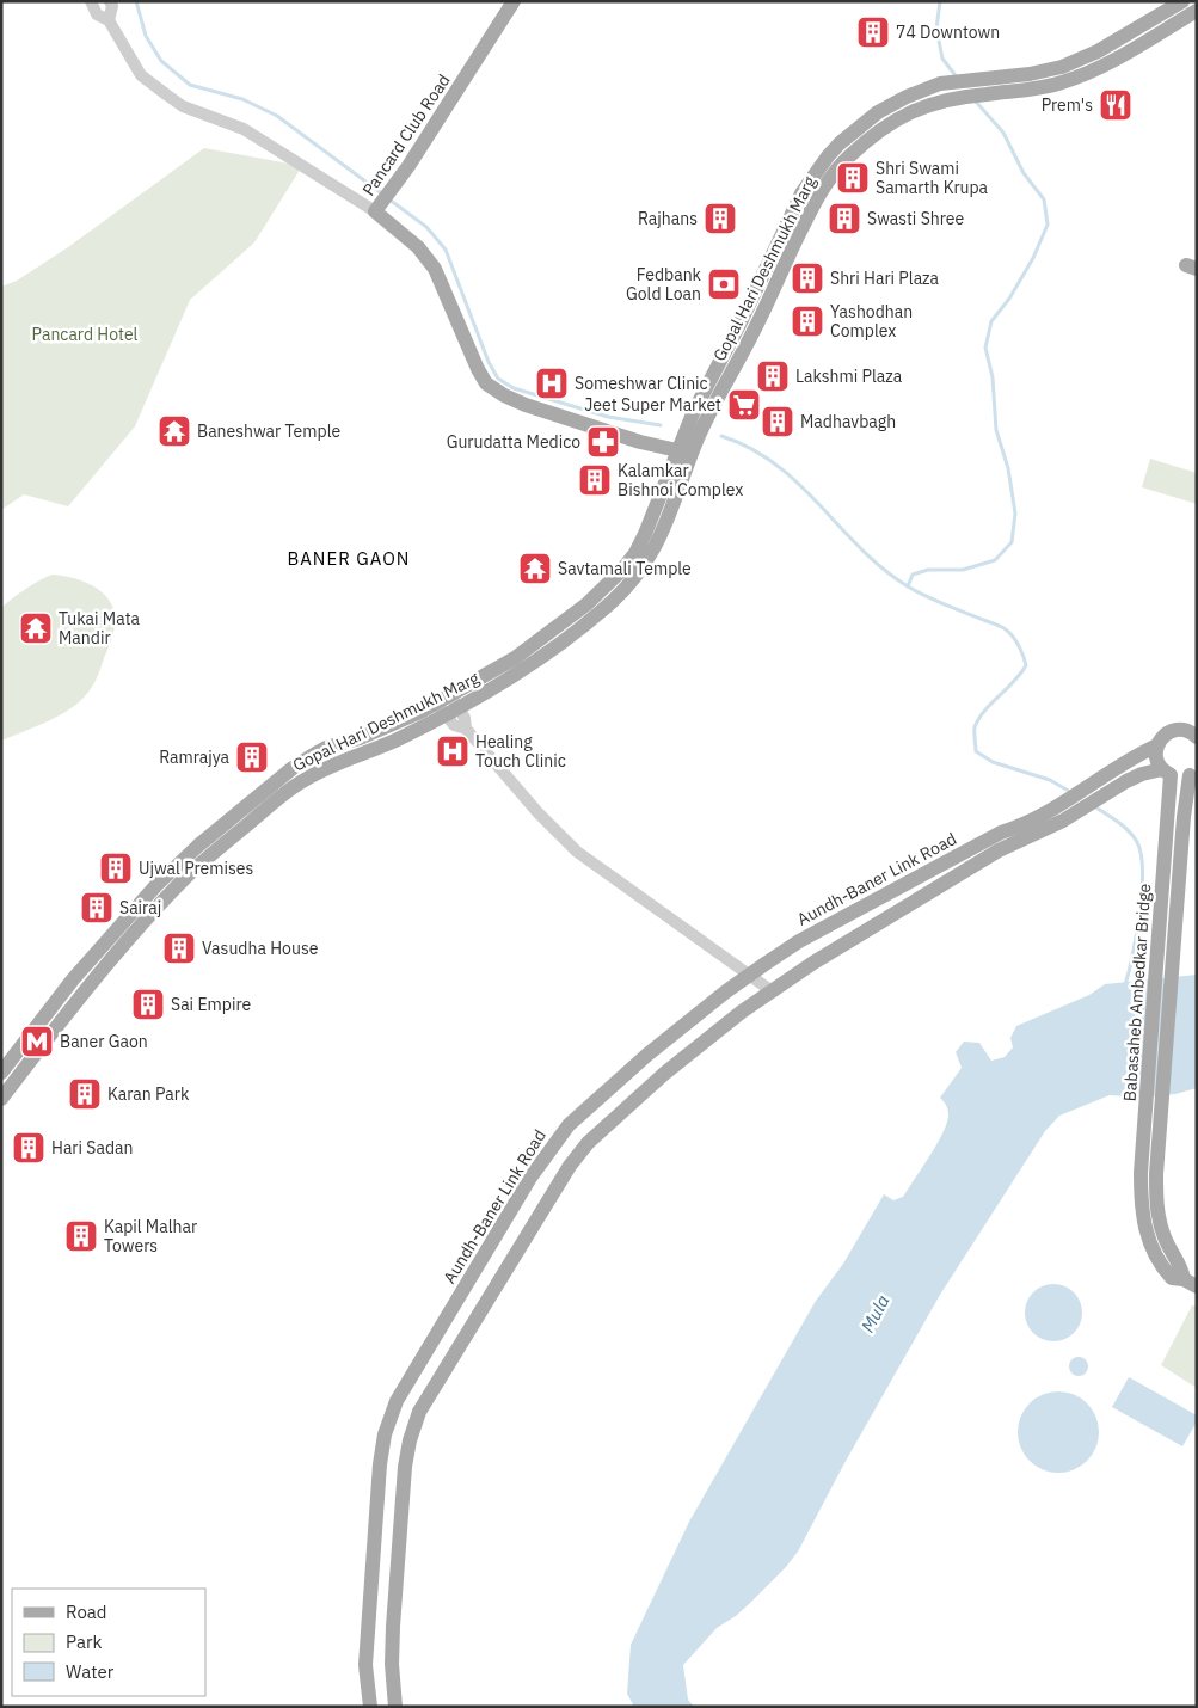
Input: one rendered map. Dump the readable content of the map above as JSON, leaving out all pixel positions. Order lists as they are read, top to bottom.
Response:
{
  "streets": {
    "main road": [
      "Pancard Club Road",
      "Gopal Hari Deshmukh Marg",
      "Aundh-Baner Link Road",
      "Babasaheb Ambedkar Bridge"
    ]
  },
  "crossings": [
    ["Pancard Club Road", "Gopal Hari Deshmukh Marg"]
  ],
  "districts": ["BANER GAON"],
  "water": ["Mula"],
  "parks": ["Pancard Hotel"],
  "places": {
    "building": [
      "74 Downtown",
      "Shri Swami Samarth Krupa",
      "Rajhans",
      "Swasti Shree",
      "Shri Hari Plaza",
      "Yashodhan Complex",
      "Lakshmi Plaza",
      "Madhavbagh",
      "Kalamkar Bishnoi Complex",
      "Ramrajya",
      "Ujwal Premises",
      "Sairaj",
      "Vasudha House",
      "Sai Empire",
      "Karan Park",
      "Hari Sadan",
      "Kapil Malhar Towers"
    ],
    "restaurant": ["Prem's"],
    "bank": ["Fedbank Gold Loan"],
    "hospital": ["Someshwar Clinic", "Healing Touch Clinic"],
    "supermarket": ["Jeet Super Market"],
    "temple": ["Baneshwar Temple", "Savtamali Temple", "Tukai Mata Mandir"],
    "pharmacy": ["Gurudatta Medico"],
    "metro station": ["Baner Gaon"]
  },
  "legend": ["Road", "Park", "Water"]
}
